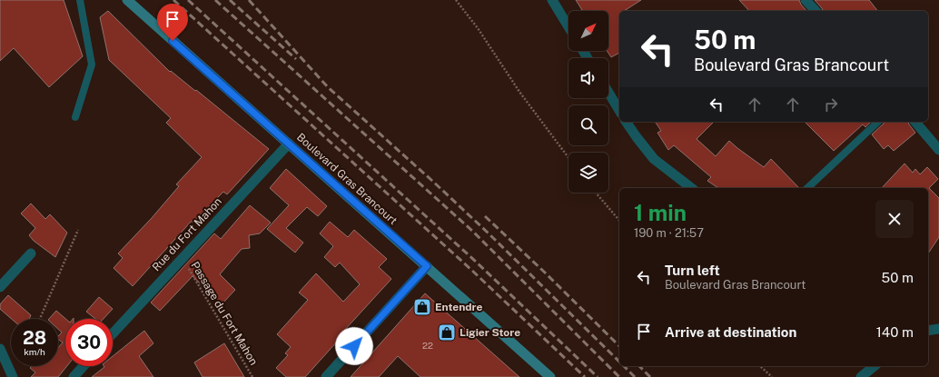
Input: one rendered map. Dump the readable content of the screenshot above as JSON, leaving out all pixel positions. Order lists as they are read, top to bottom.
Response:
{
  "streets": {
    "main road": ["Boulevard Gras Brancourt"],
    "street": ["Rue du Fort Mahon"],
    "path": ["Passage du Fort Mahon"]
  },
  "crossings": [
    ["Boulevard Gras Brancourt", "Rue du Fort Mahon"],
    ["Rue du Fort Mahon", "Passage du Fort Mahon"]
  ],
  "places": {
    "shop": ["Entendre", "Ligier Store"]
  },
  "house_numbers": ["22"],
  "north": "top right",
  "page": {
    "turn": ["50 m", "Boulevard Gras Brancourt"],
    "heading": ["1 min", "190 m · 21:57"],
    "list": [
      {
        "name": "Turn left",
        "note": "Boulevard Gras Brancourt",
        "value": "50 m"
      },
      {
        "name": "Arrive at destination",
        "value": "140 m"
      }
    ],
    "speed": "28 km/h",
    "limit": "30"
  }
}
